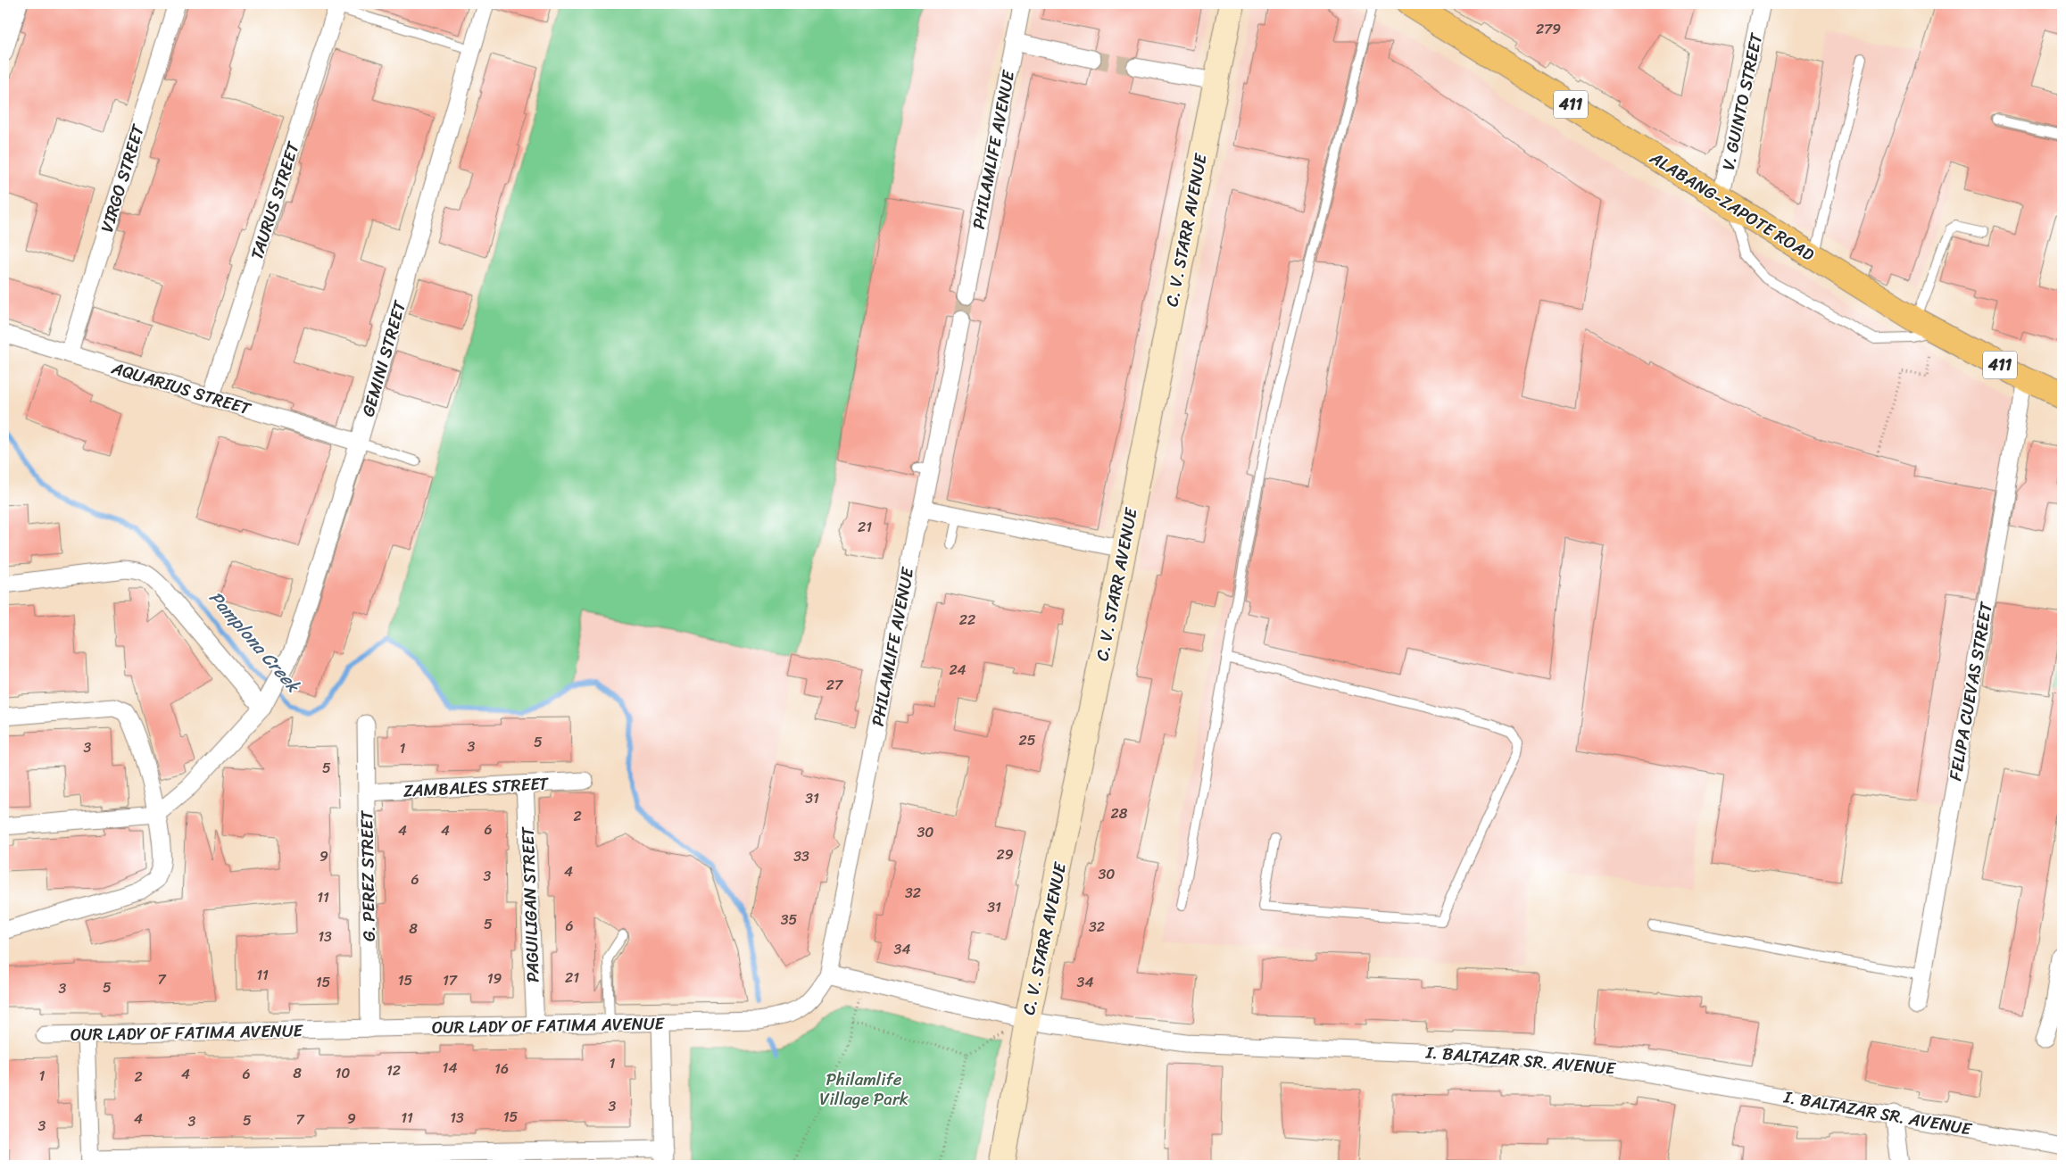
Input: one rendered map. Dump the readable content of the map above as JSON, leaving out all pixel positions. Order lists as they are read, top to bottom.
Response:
{
  "streets": {
    "highway": ["411", "ALABANG-ZAPOTE ROAD"],
    "main road": ["C. V. STARR AVENUE"],
    "street": [
      "V. GUINTO STREET",
      "PHILAMLIFE AVENUE",
      "VIRGO STREET",
      "TAURUS STREET",
      "GEMINI STREET",
      "AQUARIUS STREET",
      "FELIPA CUEVAS STREET",
      "ZAMBALES STREET",
      "G. PEREZ STREET",
      "PAGUILIGAN STREET",
      "OUR LADY OF FATIMA AVENUE",
      "I. BALTAZAR SR. AVENUE"
    ]
  },
  "crossings": [
    ["V. GUINTO STREET", "ALABANG-ZAPOTE ROAD"],
    ["PHILAMLIFE AVENUE", "OUR LADY OF FATIMA AVENUE"],
    ["VIRGO STREET", "AQUARIUS STREET"],
    ["TAURUS STREET", "AQUARIUS STREET"],
    ["ALABANG-ZAPOTE ROAD", "FELIPA CUEVAS STREET"],
    ["C. V. STARR AVENUE", "I. BALTAZAR SR. AVENUE"],
    ["GEMINI STREET", "AQUARIUS STREET"],
    ["ZAMBALES STREET", "G. PEREZ STREET"],
    ["ZAMBALES STREET", "PAGUILIGAN STREET"],
    ["G. PEREZ STREET", "OUR LADY OF FATIMA AVENUE"],
    ["PAGUILIGAN STREET", "OUR LADY OF FATIMA AVENUE"]
  ],
  "water": ["Pamplona Creek"],
  "parks": ["Philamlife Village Park"],
  "house_numbers": [
    "279",
    "21",
    "22",
    "24",
    "27",
    "25",
    "5",
    "3",
    "3",
    "1",
    "5",
    "31",
    "28",
    "2",
    "6",
    "4",
    "4",
    "30",
    "29",
    "9",
    "33",
    "4",
    "30",
    "3",
    "6",
    "32",
    "11",
    "31",
    "35",
    "5",
    "6",
    "32",
    "8",
    "13",
    "34",
    "11",
    "21",
    "19",
    "7",
    "15",
    "17",
    "15",
    "34",
    "5",
    "3",
    "1",
    "14",
    "16",
    "12",
    "8",
    "10",
    "4",
    "6",
    "1",
    "2",
    "3",
    "15",
    "11",
    "13",
    "4",
    "9",
    "7",
    "5",
    "3",
    "3"
  ]
}
